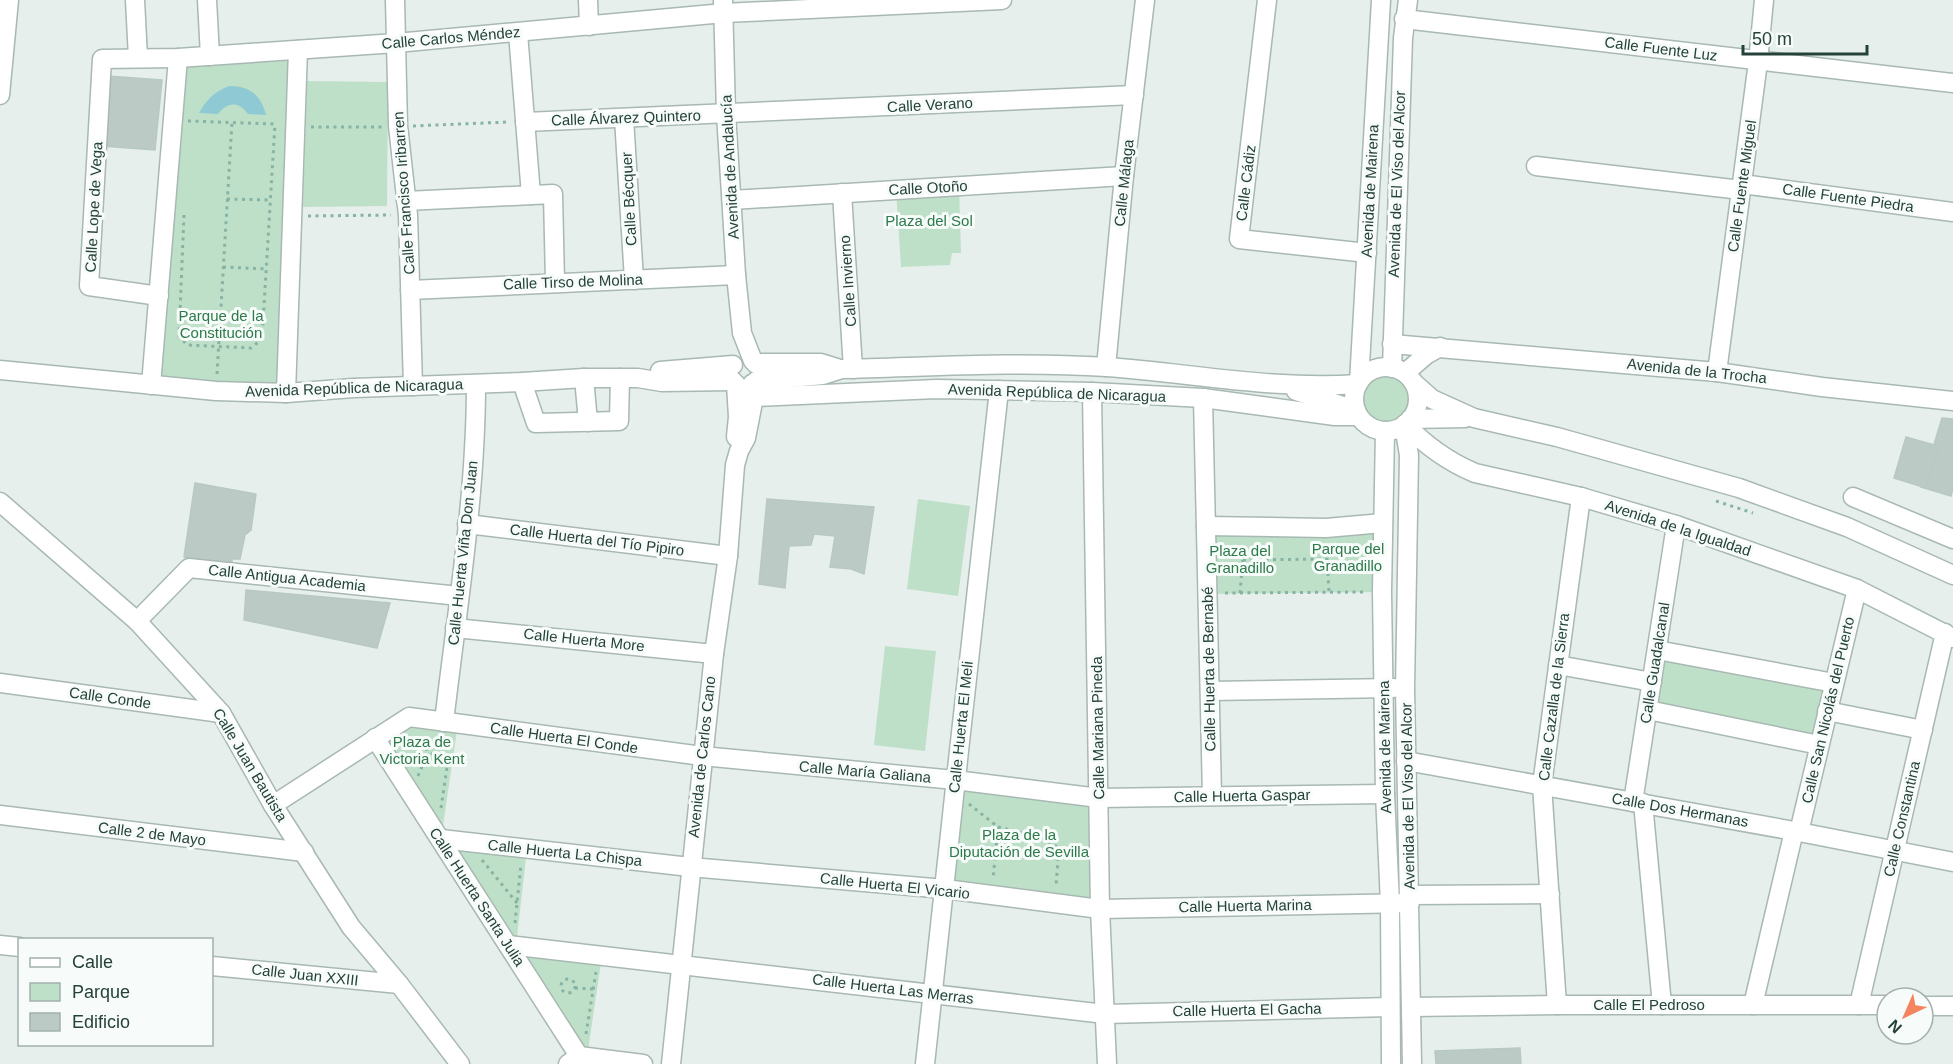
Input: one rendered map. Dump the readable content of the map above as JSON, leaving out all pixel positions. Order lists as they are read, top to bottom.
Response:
{
  "streets": {
    "street": [
      "Calle Carlos Méndez",
      "Calle Fuente Luz",
      "Calle Verano",
      "Calle Álvarez Quintero",
      "Avenida de Andalucía",
      "Calle Málaga",
      "Calle Cádiz",
      "Avenida de El Viso del Alcor",
      "Calle Fuente Miguel",
      "Calle Otoño",
      "Avenida de Mairena",
      "Calle Francisco Iribarren",
      "Calle Fuente Piedra",
      "Calle Bécquer",
      "Calle Lope de Vega",
      "Calle Invierno",
      "Calle Tirso de Molina",
      "Avenida de la Trocha",
      "Avenida República de Nicaragua",
      "Avenida de la Igualdad",
      "Calle Huerta del Tío Pipiro",
      "Calle Huerta Viña Don Juan",
      "Calle Antigua Academia",
      "Calle Huerta More",
      "Calle Guadalcanal",
      "Calle Huerta de Bernabé",
      "Calle Cazalla de la Sierra",
      "Calle Conde",
      "Calle San Nicolás del Puerto",
      "Calle Huerta El Meli",
      "Calle Mariana Pineda",
      "Calle Huerta El Conde",
      "Avenida de Carlos Cano",
      "Calle Juan Bautista",
      "Calle María Galiana",
      "Calle Huerta Gaspar",
      "Calle Dos Hermanas",
      "Calle Constantina",
      "Calle 2 de Mayo",
      "Calle Huerta La Chispa",
      "Calle Huerta El Vicario",
      "Calle Huerta Santa Julia",
      "Calle Huerta Marina",
      "Calle Juan XXIII",
      "Calle Huerta Las Merras",
      "Calle El Pedroso",
      "Calle Huerta El Gacha"
    ]
  },
  "crossings": [
    ["Calle Carlos Méndez", "Avenida de Andalucía"],
    ["Calle Carlos Méndez", "Calle Francisco Iribarren"],
    ["Calle Carlos Méndez", "Calle Lope de Vega"],
    ["Calle Fuente Luz", "Avenida de El Viso del Alcor"],
    ["Calle Fuente Luz", "Calle Fuente Miguel"],
    ["Calle Verano", "Calle Álvarez Quintero"],
    ["Calle Verano", "Avenida de Andalucía"],
    ["Calle Verano", "Calle Málaga"],
    ["Calle Álvarez Quintero", "Avenida de Andalucía"],
    ["Calle Álvarez Quintero", "Calle Bécquer"],
    ["Avenida de Andalucía", "Calle Otoño"],
    ["Avenida de Andalucía", "Calle Tirso de Molina"],
    ["Avenida de Andalucía", "Avenida República de Nicaragua"],
    ["Avenida de Andalucía", "Avenida de Carlos Cano"],
    ["Calle Málaga", "Calle Otoño"],
    ["Calle Málaga", "Avenida República de Nicaragua"],
    ["Calle Cádiz", "Avenida de Mairena"],
    ["Avenida de El Viso del Alcor", "Avenida de Mairena"],
    ["Avenida de El Viso del Alcor", "Avenida de la Trocha"],
    ["Avenida de El Viso del Alcor", "Avenida República de Nicaragua"],
    ["Avenida de El Viso del Alcor", "Avenida de la Igualdad"],
    ["Avenida de El Viso del Alcor", "Calle Huerta de Bernabé"],
    ["Avenida de El Viso del Alcor", "Calle Dos Hermanas"],
    ["Avenida de El Viso del Alcor", "Calle Huerta Marina"],
    ["Avenida de El Viso del Alcor", "Calle El Pedroso"],
    ["Calle Fuente Miguel", "Calle Fuente Piedra"],
    ["Calle Fuente Miguel", "Avenida de la Trocha"],
    ["Calle Otoño", "Calle Invierno"],
    ["Avenida de Mairena", "Avenida República de Nicaragua"],
    ["Avenida de Mairena", "Avenida de la Igualdad"],
    ["Avenida de Mairena", "Calle Huerta Gaspar"],
    ["Avenida de Mairena", "Calle Huerta Marina"],
    ["Avenida de Mairena", "Calle Huerta El Gacha"],
    ["Calle Francisco Iribarren", "Calle Tirso de Molina"],
    ["Calle Francisco Iribarren", "Avenida República de Nicaragua"],
    ["Calle Bécquer", "Calle Tirso de Molina"],
    ["Calle Invierno", "Avenida República de Nicaragua"],
    ["Avenida República de Nicaragua", "Avenida de la Igualdad"],
    ["Avenida República de Nicaragua", "Calle Huerta Viña Don Juan"],
    ["Avenida República de Nicaragua", "Calle Huerta de Bernabé"],
    ["Avenida República de Nicaragua", "Calle Huerta El Meli"],
    ["Avenida República de Nicaragua", "Calle Mariana Pineda"],
    ["Avenida República de Nicaragua", "Avenida de Carlos Cano"],
    ["Avenida de la Igualdad", "Calle Guadalcanal"],
    ["Avenida de la Igualdad", "Calle Cazalla de la Sierra"],
    ["Avenida de la Igualdad", "Calle San Nicolás del Puerto"],
    ["Avenida de la Igualdad", "Calle Constantina"],
    ["Calle Huerta del Tío Pipiro", "Calle Huerta Viña Don Juan"],
    ["Calle Huerta del Tío Pipiro", "Avenida de Carlos Cano"],
    ["Calle Huerta Viña Don Juan", "Calle Antigua Academia"],
    ["Calle Huerta Viña Don Juan", "Calle Huerta More"],
    ["Calle Huerta Viña Don Juan", "Calle Huerta El Conde"],
    ["Calle Antigua Academia", "Calle Juan Bautista"],
    ["Calle Huerta More", "Avenida de Carlos Cano"],
    ["Calle Guadalcanal", "Calle Dos Hermanas"],
    ["Calle Guadalcanal", "Calle El Pedroso"],
    ["Calle Huerta de Bernabé", "Calle Huerta Gaspar"],
    ["Calle Cazalla de la Sierra", "Calle Dos Hermanas"],
    ["Calle Cazalla de la Sierra", "Calle El Pedroso"],
    ["Calle Conde", "Calle Juan Bautista"],
    ["Calle San Nicolás del Puerto", "Calle Dos Hermanas"],
    ["Calle San Nicolás del Puerto", "Calle El Pedroso"],
    ["Calle Huerta El Meli", "Calle María Galiana"],
    ["Calle Huerta El Meli", "Calle Huerta El Vicario"],
    ["Calle Huerta El Meli", "Calle Huerta Las Merras"],
    ["Calle Mariana Pineda", "Calle María Galiana"],
    ["Calle Mariana Pineda", "Calle Huerta Gaspar"],
    ["Calle Mariana Pineda", "Calle Huerta El Vicario"],
    ["Calle Mariana Pineda", "Calle Huerta Marina"],
    ["Calle Mariana Pineda", "Calle Huerta Las Merras"],
    ["Calle Mariana Pineda", "Calle Huerta El Gacha"],
    ["Calle Huerta El Conde", "Avenida de Carlos Cano"],
    ["Calle Huerta El Conde", "Calle Juan Bautista"],
    ["Calle Huerta El Conde", "Calle María Galiana"],
    ["Calle Huerta El Conde", "Calle Huerta Santa Julia"],
    ["Avenida de Carlos Cano", "Calle María Galiana"],
    ["Avenida de Carlos Cano", "Calle Huerta La Chispa"],
    ["Avenida de Carlos Cano", "Calle Huerta El Vicario"],
    ["Avenida de Carlos Cano", "Calle Huerta Las Merras"],
    ["Calle Juan Bautista", "Calle 2 de Mayo"],
    ["Calle Juan Bautista", "Calle Juan XXIII"],
    ["Calle María Galiana", "Calle Huerta Gaspar"],
    ["Calle Dos Hermanas", "Calle Constantina"],
    ["Calle Constantina", "Calle El Pedroso"],
    ["Calle Huerta La Chispa", "Calle Huerta El Vicario"],
    ["Calle Huerta La Chispa", "Calle Huerta Santa Julia"],
    ["Calle Huerta El Vicario", "Calle Huerta Marina"],
    ["Calle Huerta Santa Julia", "Calle Huerta Las Merras"],
    ["Calle Huerta Las Merras", "Calle Huerta El Gacha"]
  ],
  "parks": [
    "Plaza del Sol",
    "Parque de la Constitución",
    "Parque del Granadillo",
    "Plaza del Granadillo",
    "Plaza de Victoria Kent",
    "Plaza de la Diputación de Sevilla"
  ],
  "legend": ["Calle", "Parque", "Edificio"],
  "scale_bar": "50 m",
  "north": "bottom left"
}
